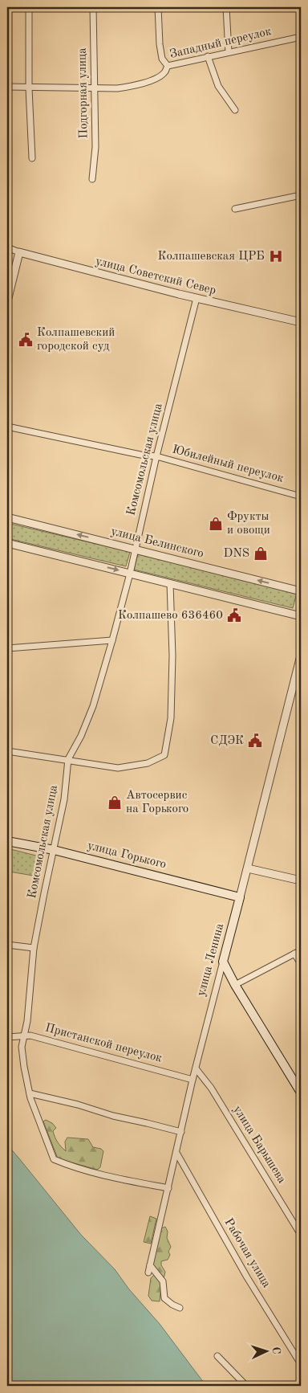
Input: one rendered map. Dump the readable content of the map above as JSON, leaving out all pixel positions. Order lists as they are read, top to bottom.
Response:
{
  "streets": {
    "main road": ["улица Горького", "улица Ленина"],
    "street": [
      "Западный переулок",
      "Подгорная улица",
      "улица Советский Север",
      "Комсомольская улица",
      "Юбилейный переулок",
      "улица Белинского",
      "Пристанской переулок",
      "улица Барышева",
      "Рабочая улица"
    ]
  },
  "crossings": [
    ["Западный переулок", "Подгорная улица"],
    ["улица Советский Север", "Комсомольская улица"],
    ["Комсомольская улица", "Юбилейный переулок"],
    ["Комсомольская улица", "улица Белинского"],
    ["Комсомольская улица", "улица Горького"],
    ["Комсомольская улица", "улица Ленина"],
    ["Комсомольская улица", "Пристанской переулок"],
    ["улица Горького", "улица Ленина"],
    ["улица Ленина", "Пристанской переулок"],
    ["улица Ленина", "улица Барышева"],
    ["улица Ленина", "Рабочая улица"]
  ],
  "places": {
    "hospital": ["Колпашевская ЦРБ"],
    "public building": ["Колпашевский городской суд", "Колпашево 636460", "СДЭК"],
    "shop": ["Фрукты и овощи", "DNS", "Автосервис на Горького"]
  },
  "north": "right"
}
